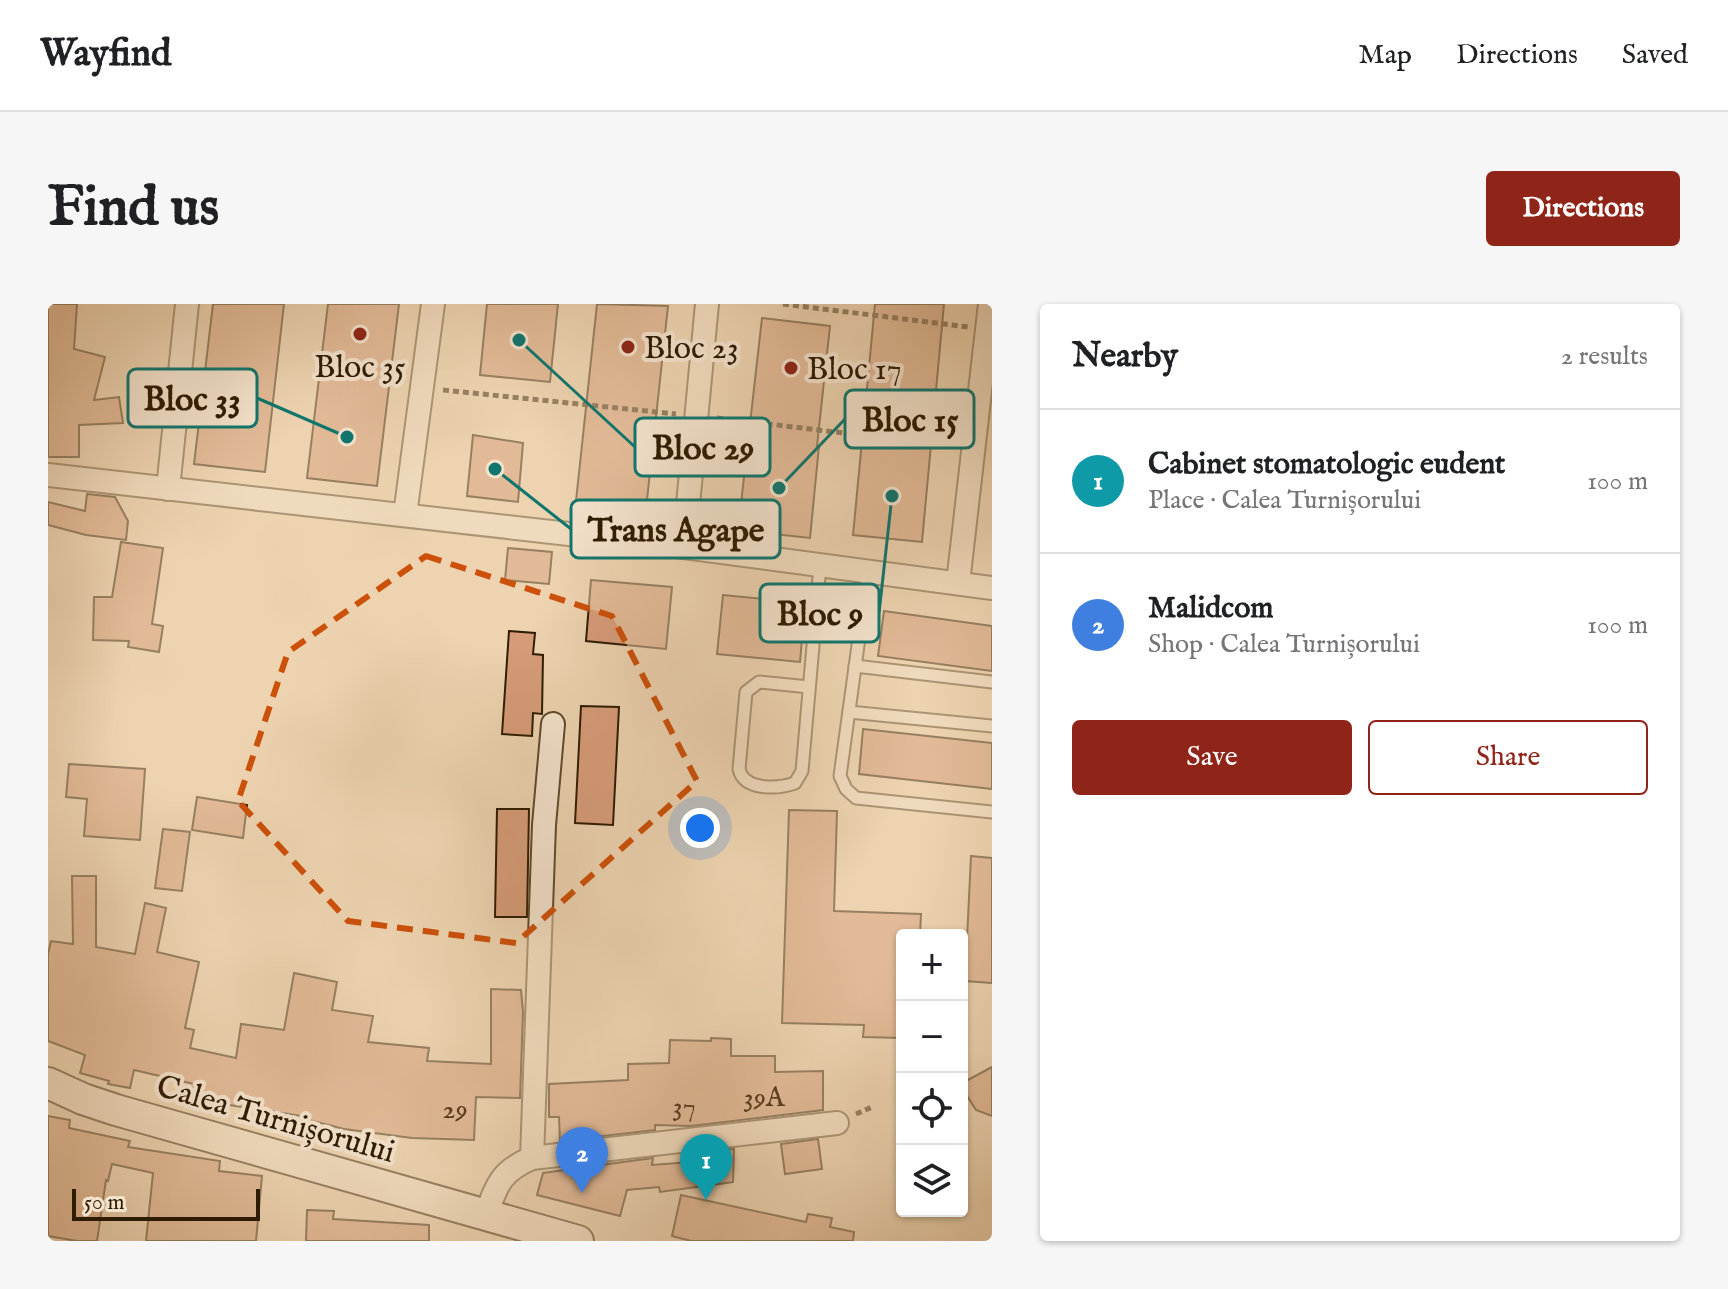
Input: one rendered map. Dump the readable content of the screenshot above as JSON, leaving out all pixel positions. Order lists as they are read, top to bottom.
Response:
{
  "streets": {
    "street": ["Calea Turnișorului"]
  },
  "places": [
    "Bloc 35",
    "Bloc 29",
    "Bloc 23",
    "Bloc 17",
    "Bloc 33",
    "Trans Agape",
    "Bloc 15",
    "Bloc 9"
  ],
  "house_numbers": ["39A", "37", "29"],
  "scale_bar": "50 m",
  "page": {
    "header": "Wayfind",
    "nav": ["Map", "Directions", "Saved"],
    "buttons": [
      "Directions",
      ["Save", "Share"]
    ],
    "title": "Find us",
    "heading": ["Nearby", "2 results"],
    "list": [
      {
        "mark": "1",
        "name": "Cabinet stomatologic eudent",
        "note": "Place · Calea Turnișorului",
        "value": "100 m"
      },
      {
        "mark": "2",
        "name": "Malidcom",
        "note": "Shop · Calea Turnișorului",
        "value": "100 m"
      }
    ],
    "map_buttons": ["+", "−"],
    "pins": ["2", "1"],
    "scale": "50 m"
  }
}
